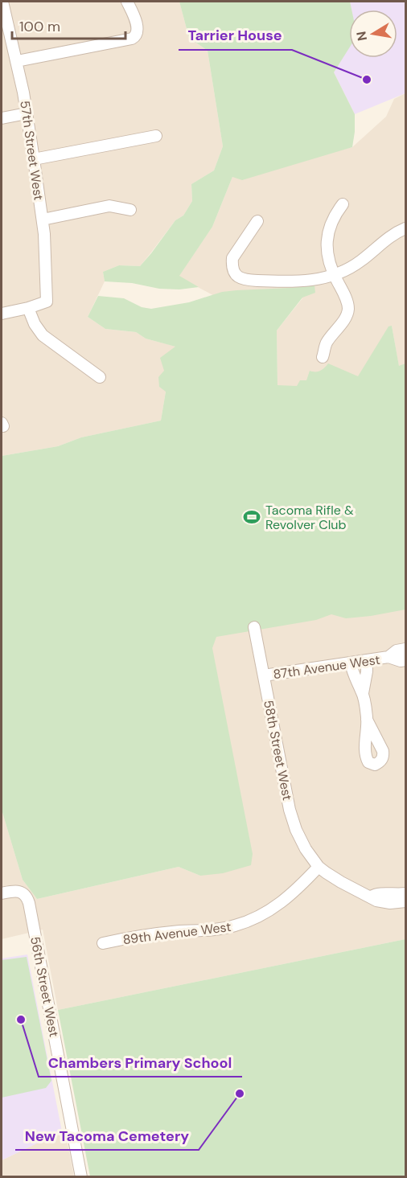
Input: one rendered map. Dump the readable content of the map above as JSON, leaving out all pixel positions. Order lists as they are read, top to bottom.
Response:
{
  "streets": {
    "street": [
      "57th Street West",
      "87th Avenue West",
      "58th Street West",
      "89th Avenue West",
      "56th Street West"
    ]
  },
  "crossings": [
    ["87th Avenue West", "58th Street West"],
    ["58th Street West", "89th Avenue West"]
  ],
  "places": {
    "other": ["Tarrier House", "Chambers Primary School", "New Tacoma Cemetery"],
    "sports": ["Tacoma Rifle & Revolver Club"]
  },
  "scale_bar": "100 m",
  "north": "left"
}
